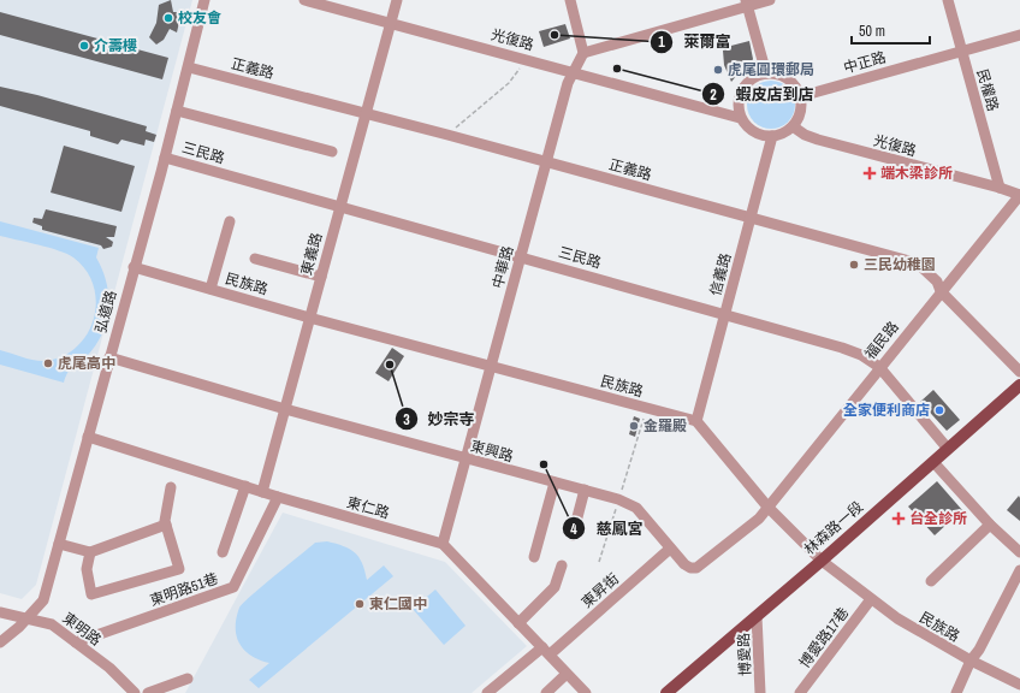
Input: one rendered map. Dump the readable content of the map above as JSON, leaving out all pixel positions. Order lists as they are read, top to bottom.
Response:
{
  "streets": {
    "main road": ["林森路一段"],
    "street": [
      "光復路",
      "中正路",
      "正義路",
      "民權路",
      "三民路",
      "東義路",
      "中華路",
      "信義路",
      "民族路",
      "弘道路",
      "福民路",
      "東興路",
      "東仁路",
      "東明路51巷",
      "東昇街",
      "東明路",
      "博愛路17巷",
      "博愛路"
    ]
  },
  "crossings": [
    ["光復路", "中正路"],
    ["光復路", "民權路"],
    ["光復路", "東義路"],
    ["光復路", "中華路"],
    ["光復路", "信義路"],
    ["光復路", "福民路"],
    ["中正路", "民權路"],
    ["中正路", "信義路"],
    ["正義路", "東義路"],
    ["正義路", "中華路"],
    ["正義路", "信義路"],
    ["正義路", "弘道路"],
    ["正義路", "福民路"],
    ["三民路", "東義路"],
    ["三民路", "中華路"],
    ["三民路", "信義路"],
    ["三民路", "弘道路"],
    ["三民路", "福民路"],
    ["三民路", "林森路一段"],
    ["東義路", "民族路"],
    ["東義路", "東興路"],
    ["東義路", "東仁路"],
    ["中華路", "民族路"],
    ["中華路", "東興路"],
    ["中華路", "東仁路"],
    ["信義路", "民族路"],
    ["民族路", "弘道路"],
    ["民族路", "福民路"],
    ["民族路", "東興路"],
    ["民族路", "林森路一段"],
    ["民族路", "博愛路17巷"],
    ["弘道路", "東興路"],
    ["弘道路", "東仁路"],
    ["弘道路", "東明路"],
    ["福民路", "東興路"],
    ["東興路", "東昇街"],
    ["東仁路", "東明路51巷"],
    ["林森路一段", "博愛路"],
    ["東明路51巷", "東明路"]
  ],
  "places": {
    "other": [
      "校友會",
      "萊爾富",
      "介壽樓",
      "蝦皮店到店",
      "虎尾圓環郵局",
      "三民幼稚園",
      "虎尾高中",
      "妙宗寺",
      "全家便利商店",
      "金羅殿",
      "慈鳳宮",
      "東仁國中"
    ],
    "health": ["端木梁診所", "台全診所"]
  },
  "scale_bar": "50 m"
}
